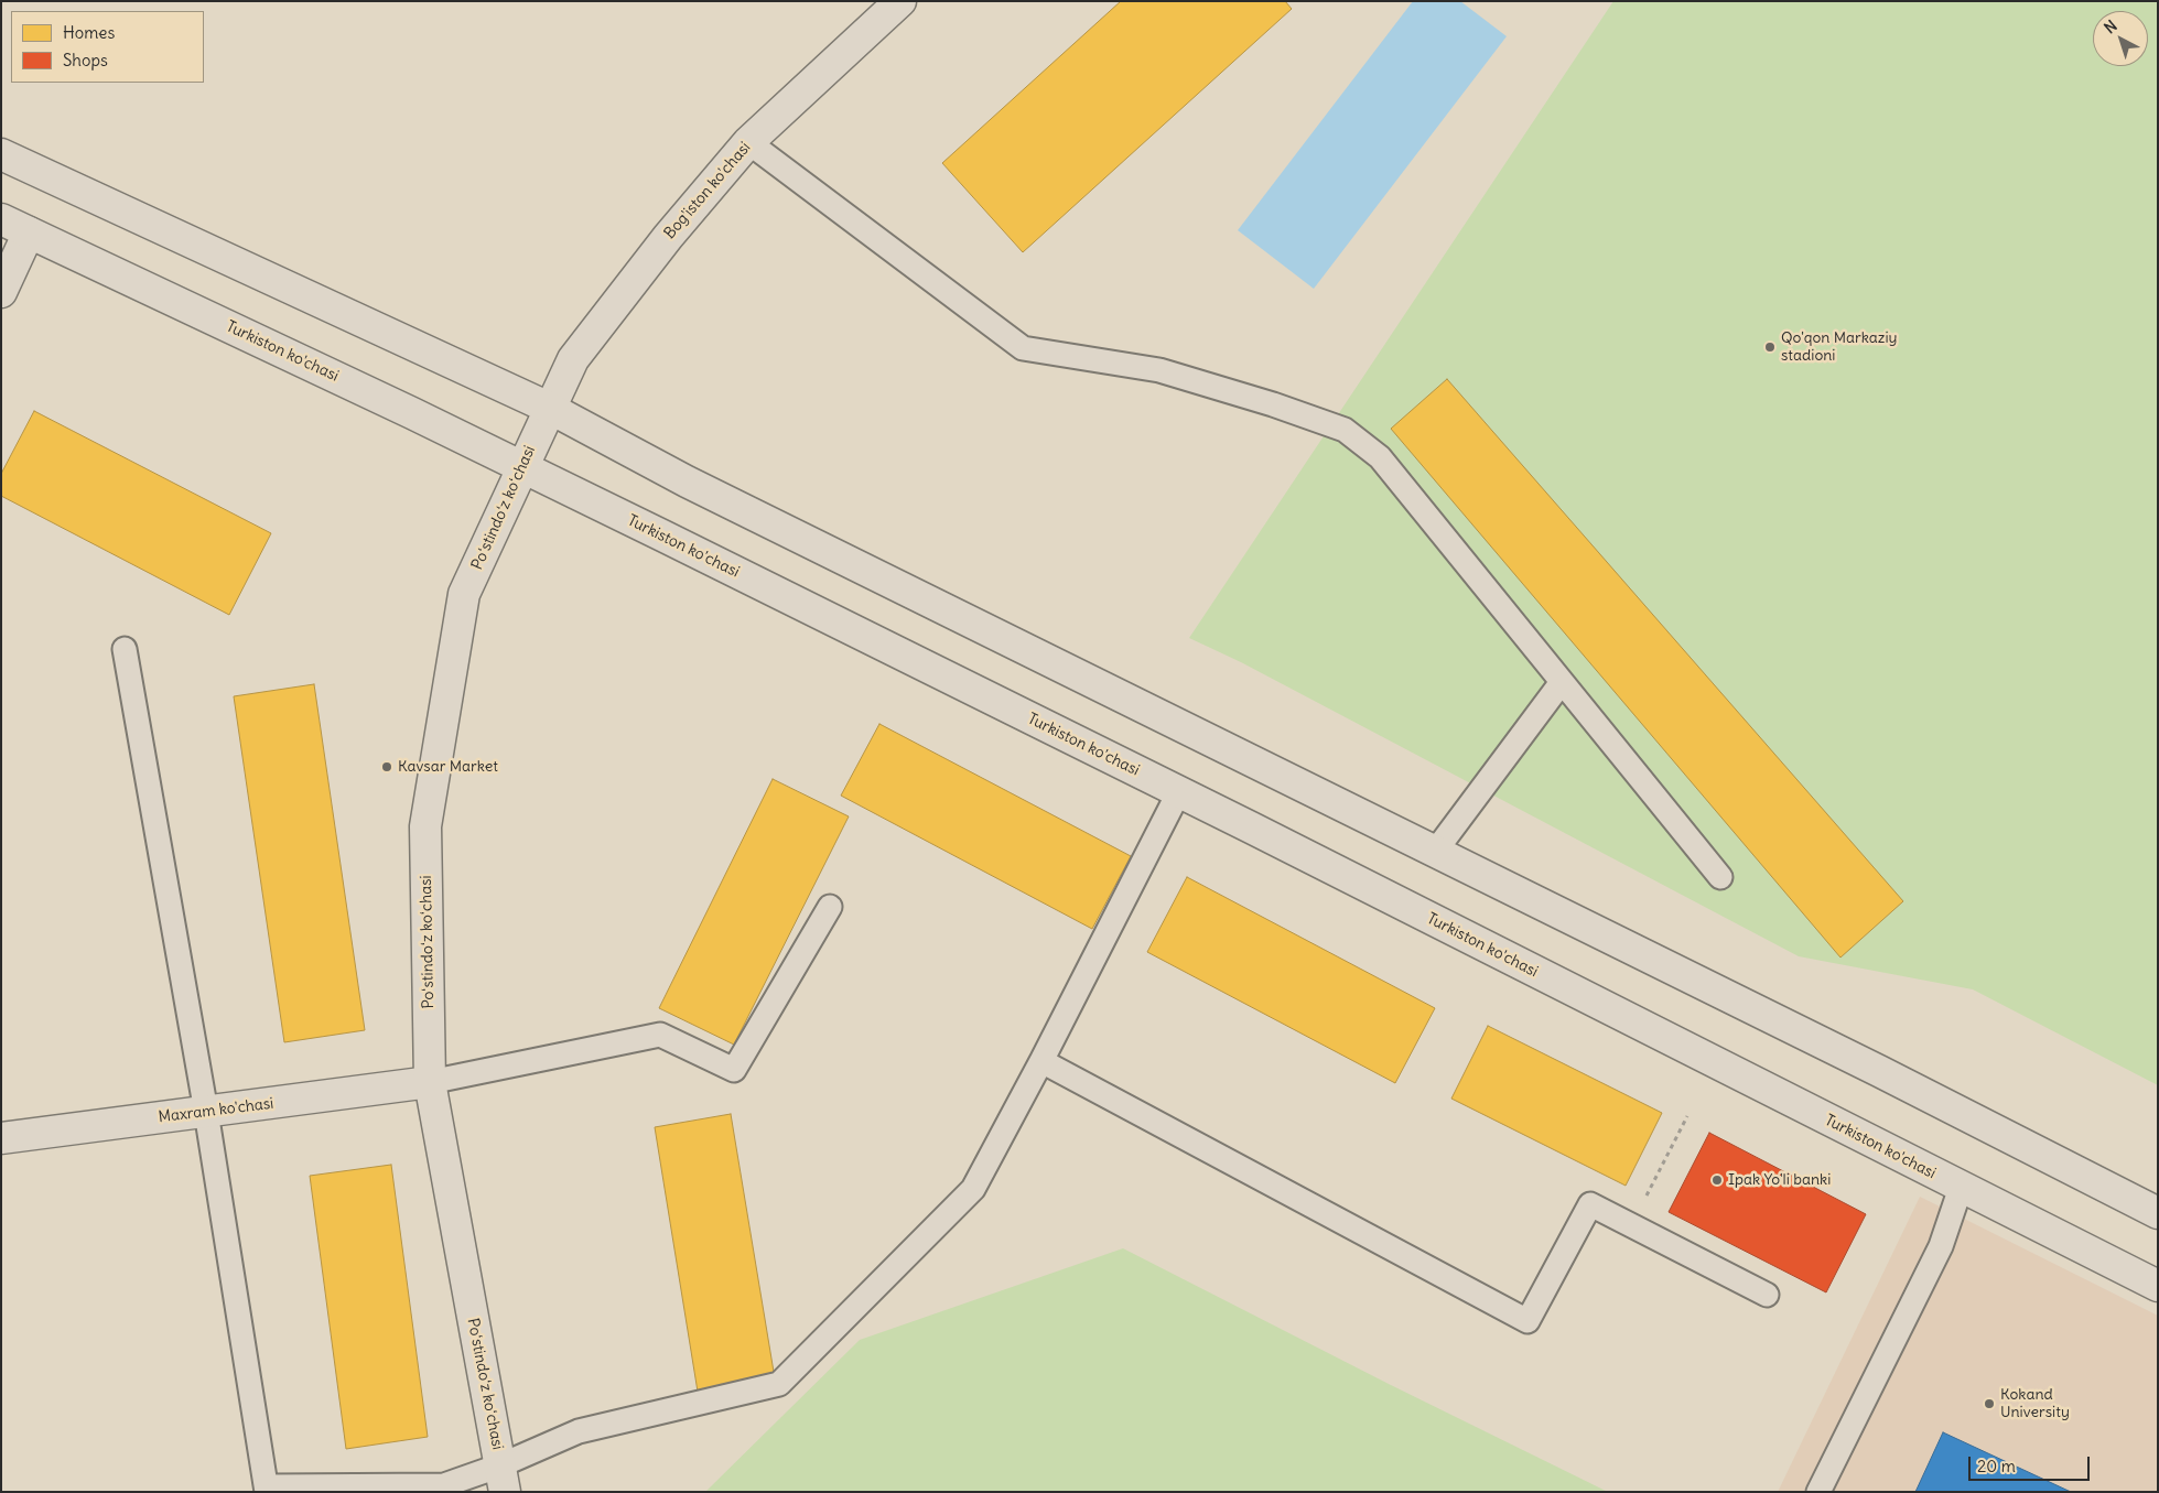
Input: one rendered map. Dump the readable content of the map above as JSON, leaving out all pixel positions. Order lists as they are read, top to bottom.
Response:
{
  "streets": {
    "main road": [
      "Bog'iston ko'chasi",
      "Turkiston ko'chasi",
      "Poʻstindoʻz koʻchasi",
      "Maxram ko'chasi"
    ]
  },
  "crossings": [
    ["Bog'iston ko'chasi", "Poʻstindoʻz koʻchasi"],
    ["Turkiston ko'chasi", "Poʻstindoʻz koʻchasi"],
    ["Poʻstindoʻz koʻchasi", "Maxram ko'chasi"]
  ],
  "places": [
    "Qo'qon Markaziy stadioni",
    "Kavsar Market",
    "Ipak Yo'li banki",
    "Kokand University"
  ],
  "legend": ["Homes", "Shops"],
  "scale_bar": "20 m",
  "north": "top left"
}
